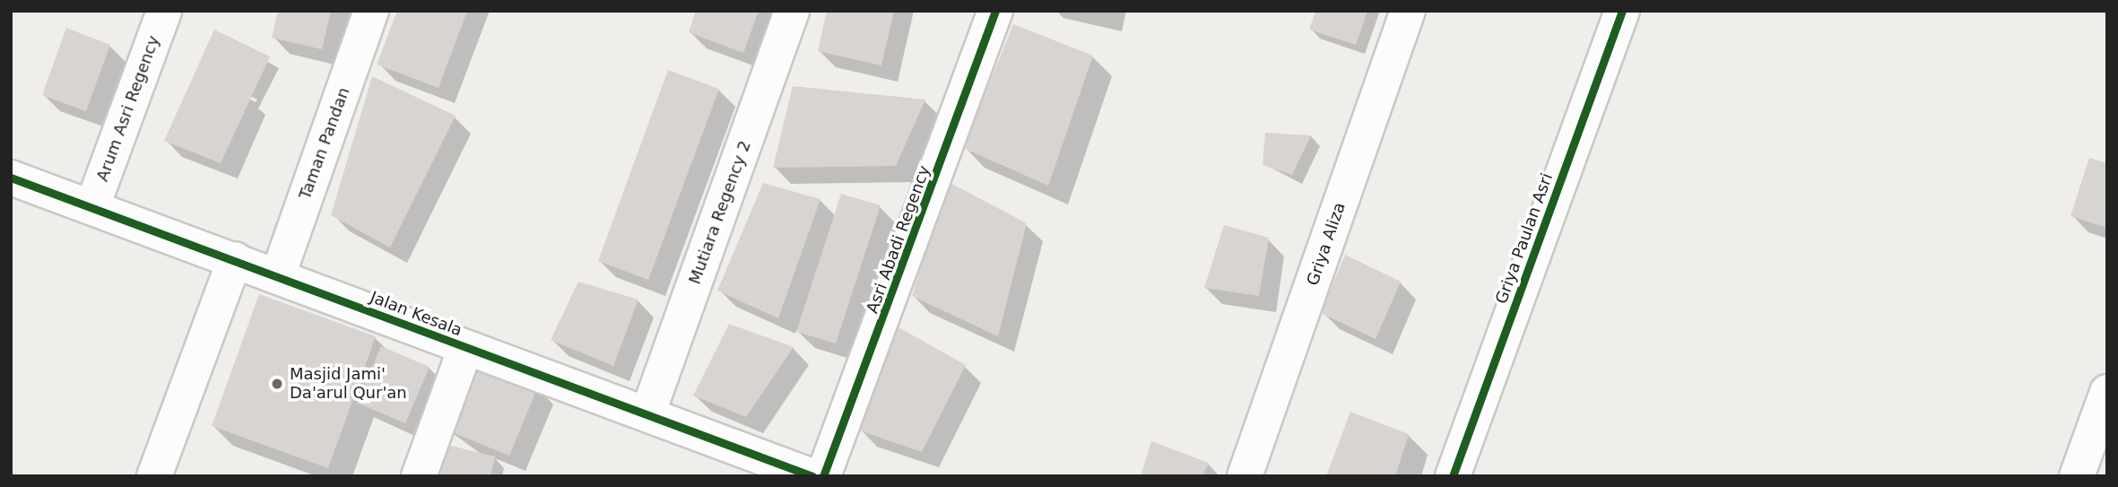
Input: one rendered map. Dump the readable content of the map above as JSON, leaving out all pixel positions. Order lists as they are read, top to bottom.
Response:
{
  "streets": {
    "street": [
      "Arum Asri Regency",
      "Taman Pandan",
      "Mutiara Regency 2",
      "Griya Paulan Asri",
      "Asri Abadi Regency",
      "Griya Aliza",
      "Jalan Kesala"
    ]
  },
  "crossings": [
    ["Arum Asri Regency", "Jalan Kesala"],
    ["Taman Pandan", "Jalan Kesala"],
    ["Mutiara Regency 2", "Jalan Kesala"]
  ],
  "places": ["Masjid Jami' Da'arul Qur'an"]
}
